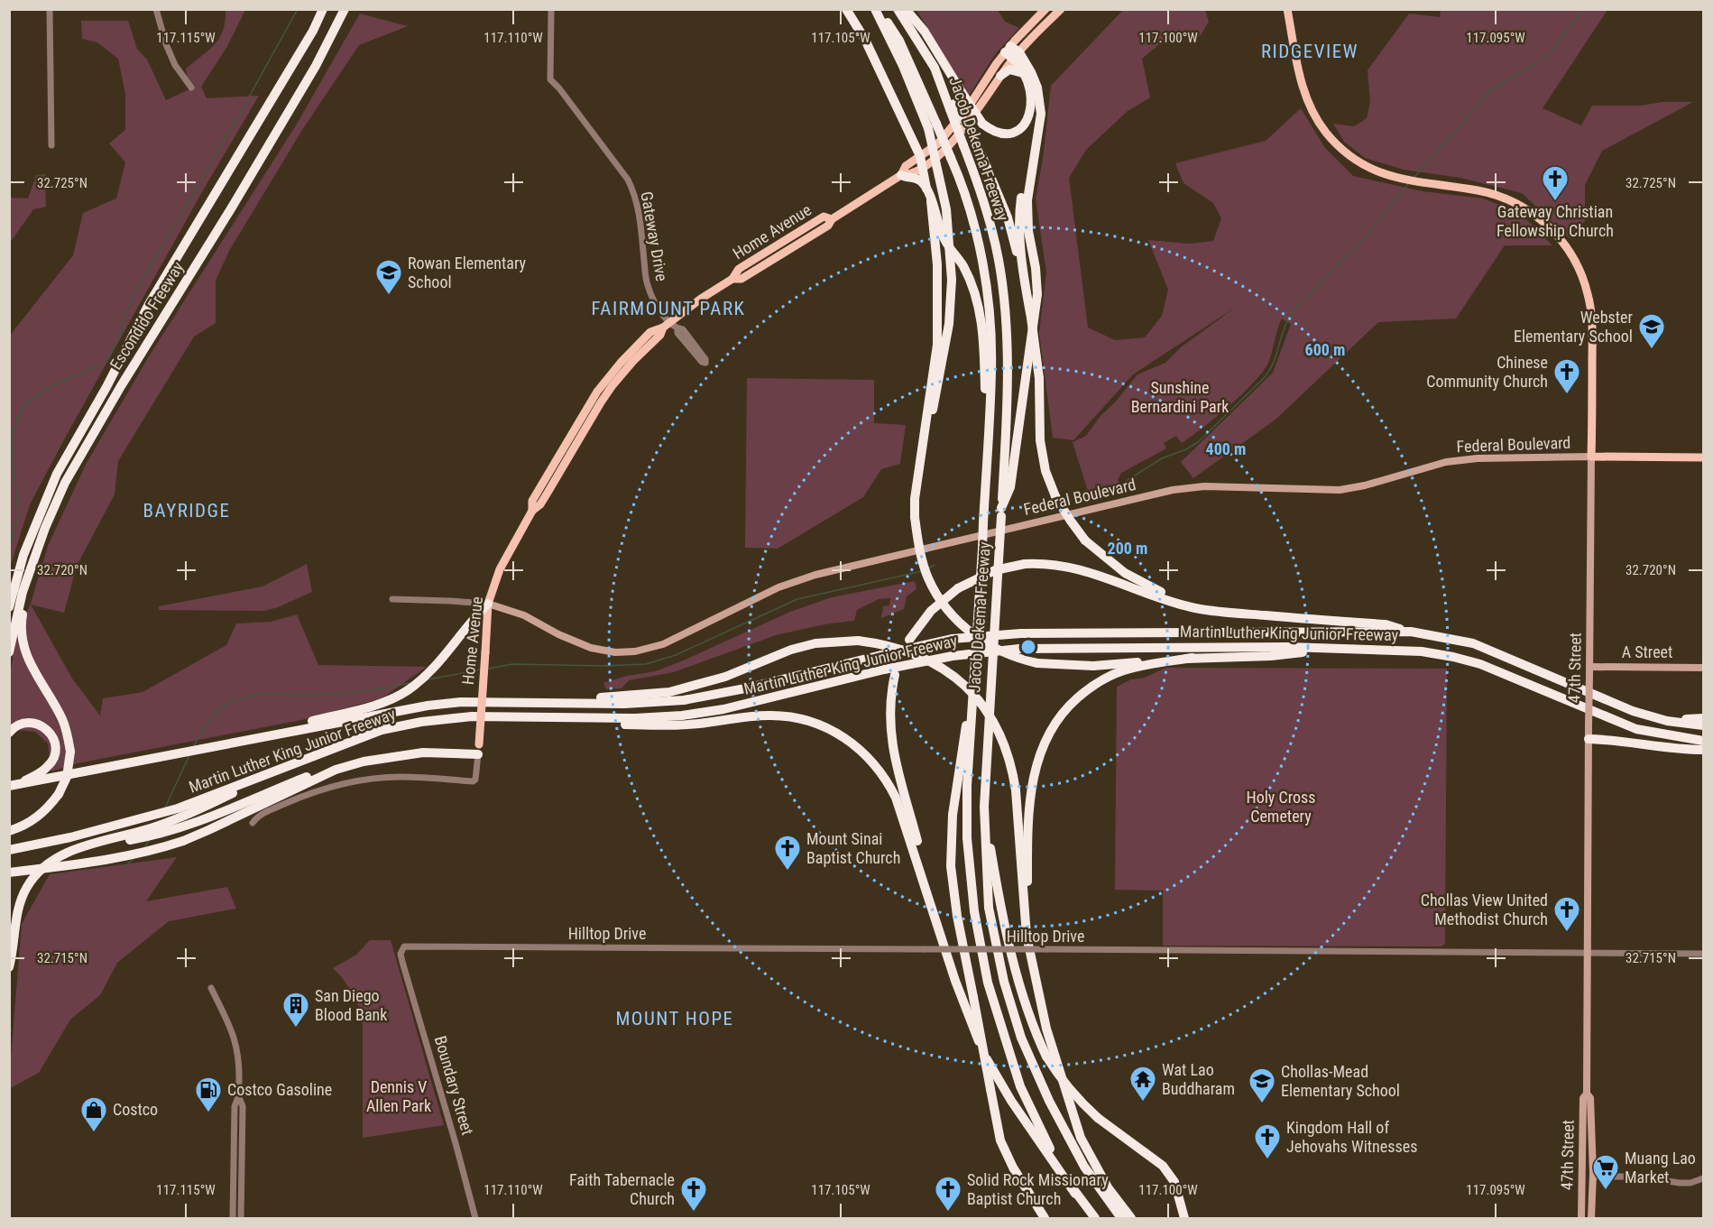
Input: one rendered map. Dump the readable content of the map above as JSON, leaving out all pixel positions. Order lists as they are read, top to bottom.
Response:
{
  "streets": {
    "highway": ["Jacob Dekema Freeway", "Escondido Freeway", "Martin Luther King Junior Freeway"],
    "main road": [
      "Home Avenue",
      "Federal Boulevard",
      "A Street",
      "47th Street"
    ],
    "street": ["Gateway Drive", "Hilltop Drive", "Boundary Street"]
  },
  "crossings": [
    ["Home Avenue", "Gateway Drive"],
    ["Home Avenue", "Federal Boulevard"],
    ["Federal Boulevard", "47th Street"],
    ["A Street", "47th Street"],
    ["47th Street", "Hilltop Drive"],
    ["Hilltop Drive", "Boundary Street"]
  ],
  "districts": [
    "RIDGEVIEW",
    "FAIRMOUNT PARK",
    "BAYRIDGE",
    "MOUNT HOPE"
  ],
  "parks": ["Sunshine Bernardini Park", "Holy Cross Cemetery", "Dennis V Allen Park"],
  "places": {
    "church": [
      "Gateway Christian Fellowship Church",
      "Chinese Community Church",
      "Mount Sinai Baptist Church",
      "Chollas View United Methodist Church",
      "Kingdom Hall of Jehovahs Witnesses",
      "Faith Tabernacle Church",
      "Solid Rock Missionary Baptist Church"
    ],
    "school or university": ["Rowan Elementary School", "Webster Elementary School", "Chollas-Mead Elementary School"],
    "building": ["San Diego Blood Bank"],
    "temple": ["Wat Lao Buddharam"],
    "fuel station": ["Costco Gasoline"],
    "shop": ["Costco"],
    "supermarket": ["Muang Lao Market"]
  },
  "coordinates": [
    "117.115°W",
    "117.110°W",
    "117.105°W",
    "117.100°W",
    "117.095°W",
    "32.725°N",
    "32.720°N",
    "32.715°N"
  ],
  "rings": ["600 m", "400 m", "200 m"]
}
